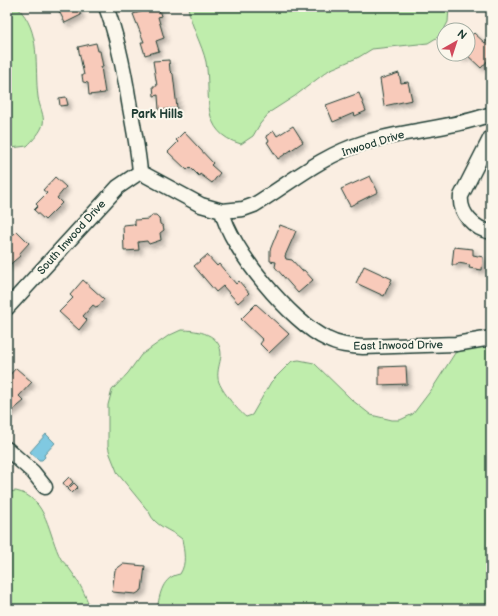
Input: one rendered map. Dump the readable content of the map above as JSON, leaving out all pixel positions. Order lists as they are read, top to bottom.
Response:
{
  "streets": {
    "street": ["Inwood Drive", "South Inwood Drive", "East Inwood Drive"]
  },
  "crossings": [
    ["Inwood Drive", "East Inwood Drive"]
  ],
  "districts": ["Park Hills"],
  "north": "top right"
}
